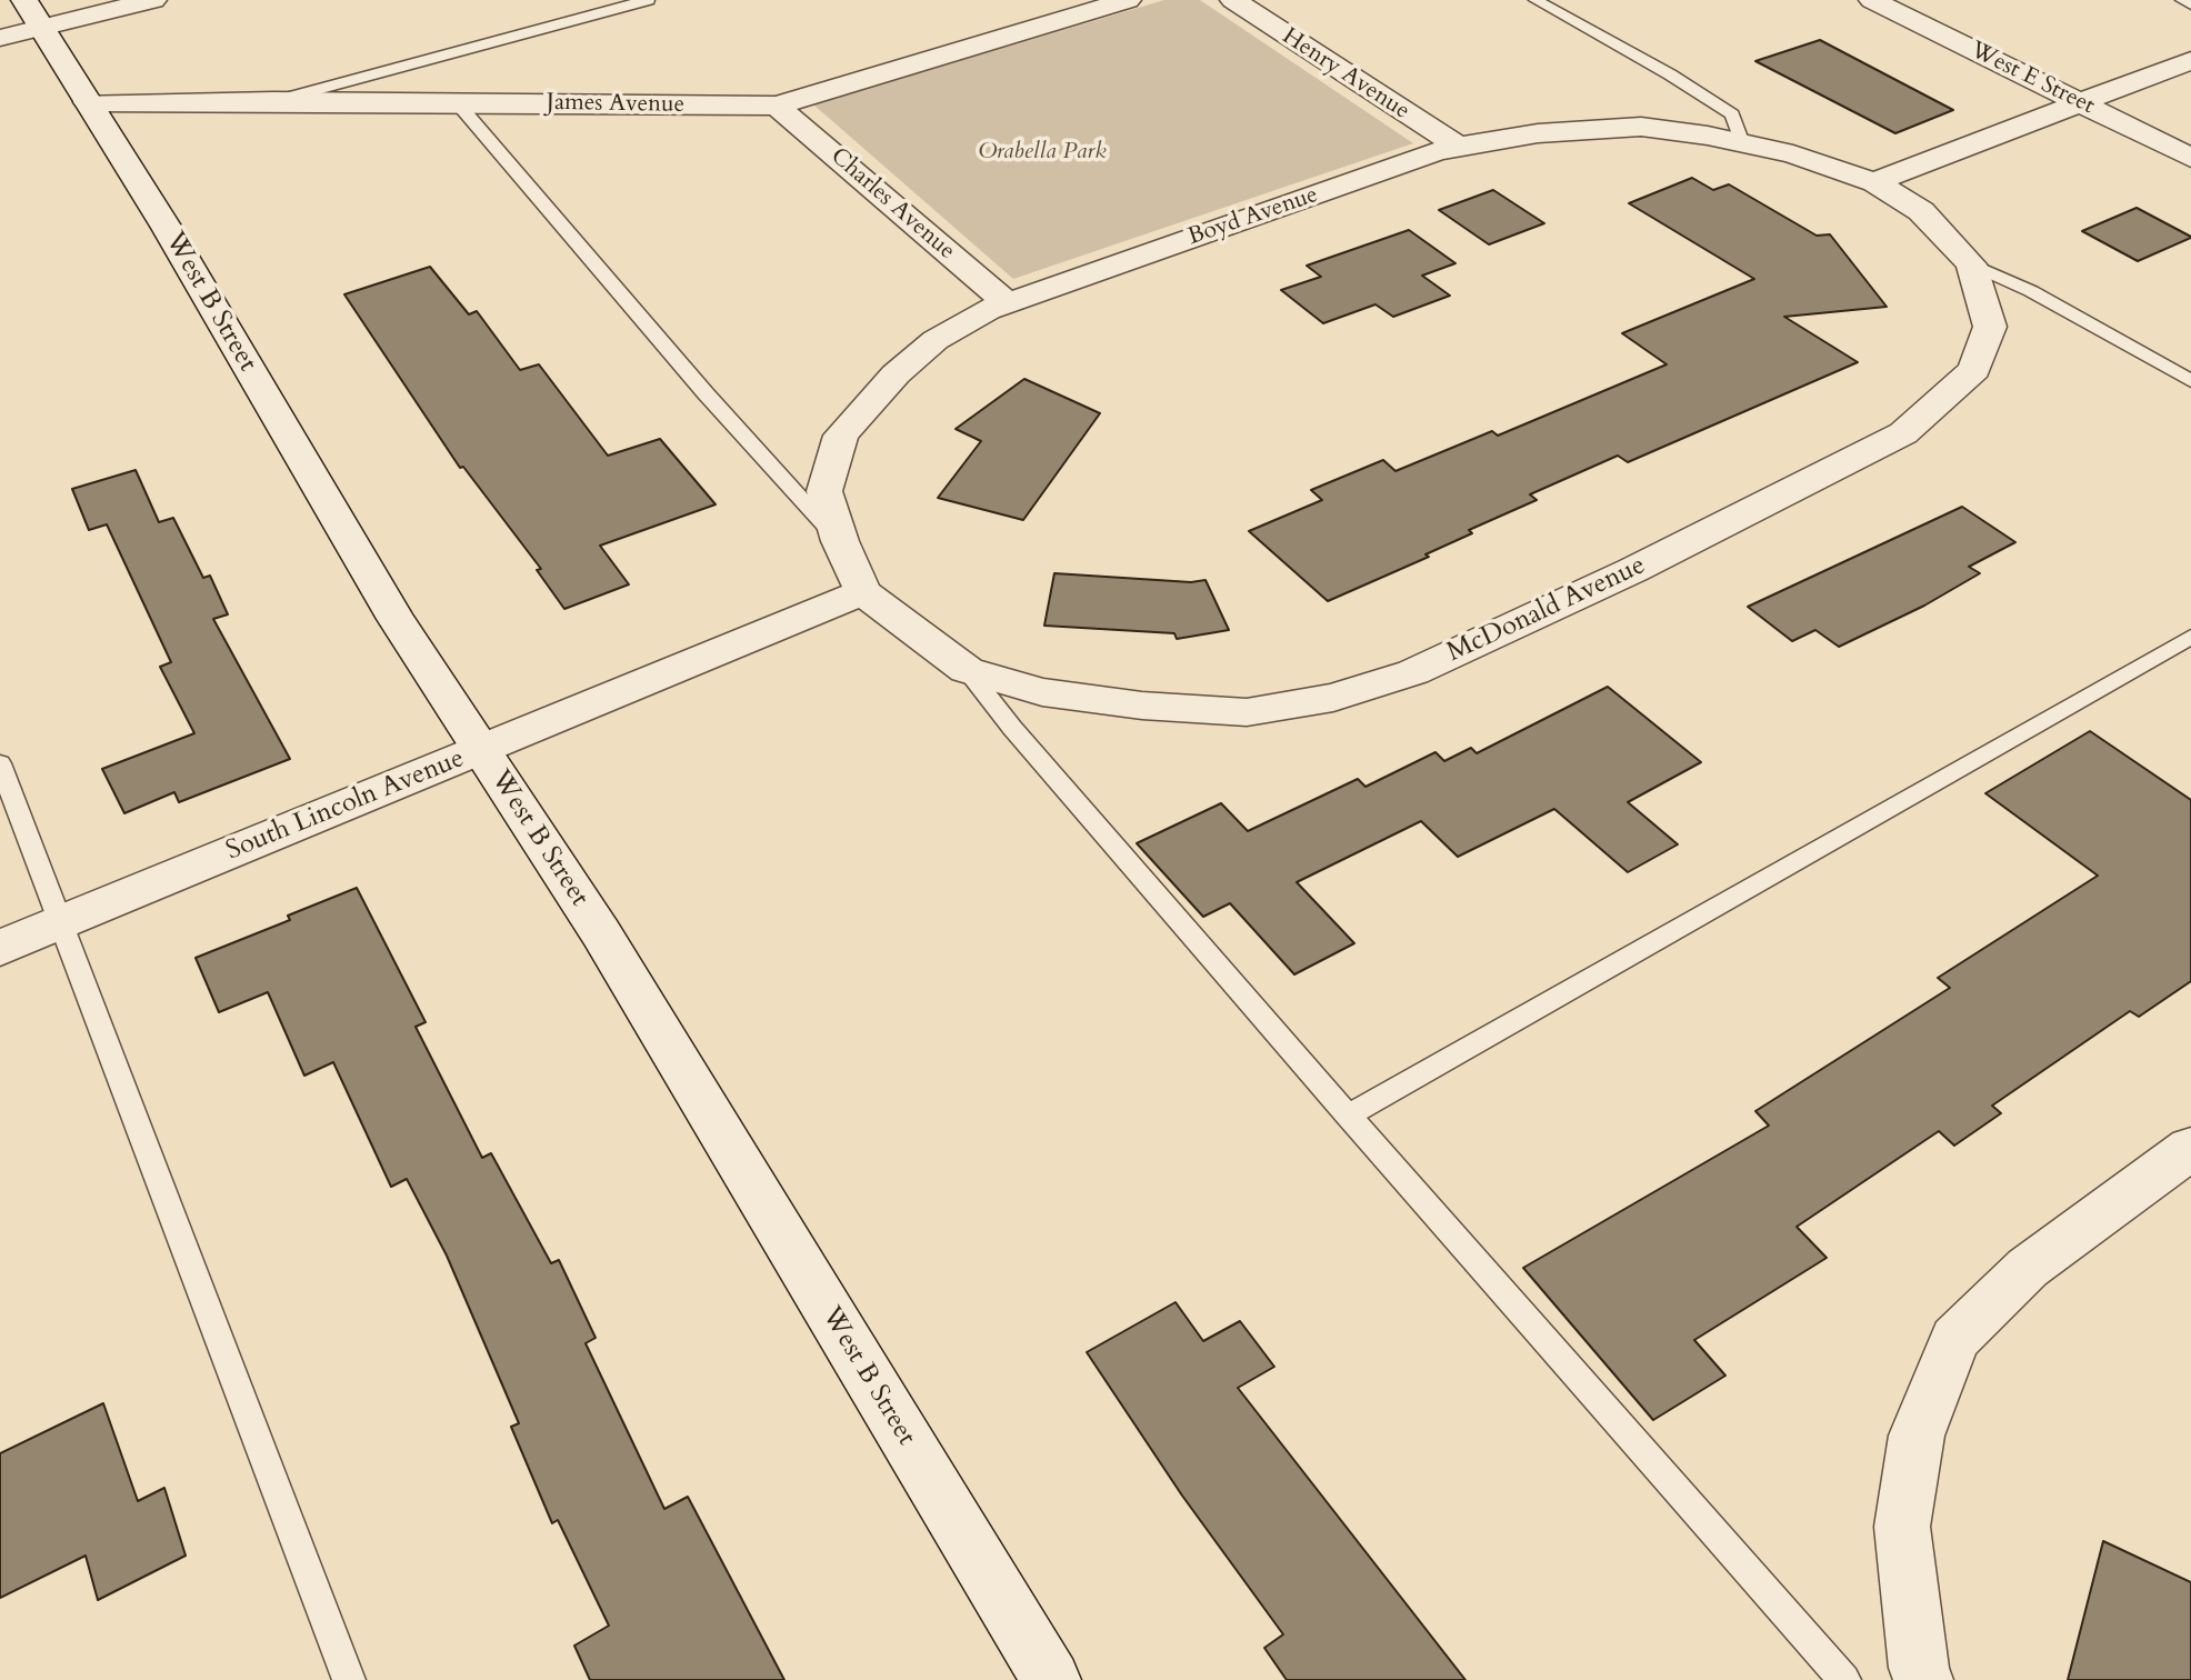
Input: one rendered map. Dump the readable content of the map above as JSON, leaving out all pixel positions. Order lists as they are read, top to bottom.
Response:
{
  "streets": {
    "street": [
      "Henry Avenue",
      "West E Street",
      "James Avenue",
      "Charles Avenue",
      "Boyd Avenue",
      "West B Street",
      "McDonald Avenue",
      "South Lincoln Avenue"
    ]
  },
  "crossings": [
    ["Henry Avenue", "Boyd Avenue"],
    ["James Avenue", "Charles Avenue"],
    ["James Avenue", "West B Street"],
    ["Charles Avenue", "Boyd Avenue"],
    ["Boyd Avenue", "McDonald Avenue"],
    ["Boyd Avenue", "South Lincoln Avenue"],
    ["West B Street", "South Lincoln Avenue"],
    ["McDonald Avenue", "South Lincoln Avenue"]
  ],
  "parks": ["Orabella Park"]
}
